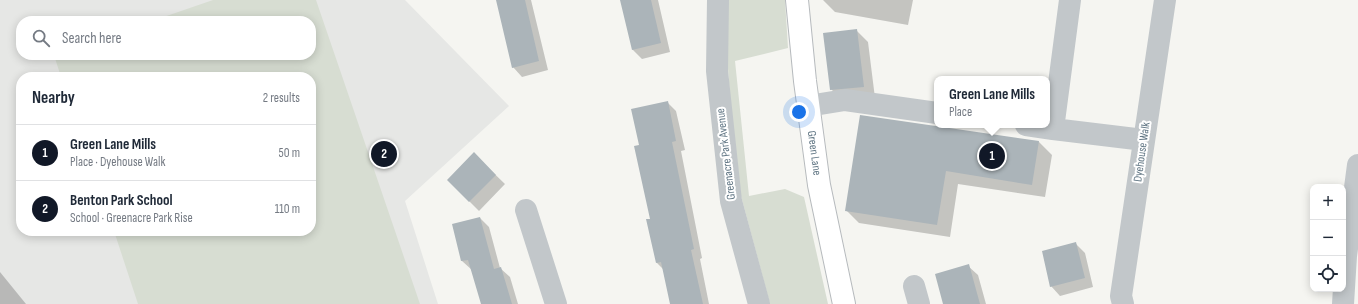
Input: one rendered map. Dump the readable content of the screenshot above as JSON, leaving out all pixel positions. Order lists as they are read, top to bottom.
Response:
{
  "streets": {
    "highway": ["Green Lane"],
    "street": ["Dyehouse Walk", "Greenacre Park Avenue"]
  },
  "page": {
    "search": "Search here",
    "heading": ["Nearby", "2 results"],
    "popup": ["Green Lane Mills", "Place"],
    "list": [
      {
        "mark": "1",
        "name": "Green Lane Mills",
        "note": "Place · Dyehouse Walk",
        "value": "50 m"
      },
      {
        "mark": "2",
        "name": "Benton Park School",
        "note": "School · Greenacre Park Rise",
        "value": "110 m"
      }
    ],
    "pins": ["2", "1"],
    "map_buttons": ["+", "−"]
  }
}
